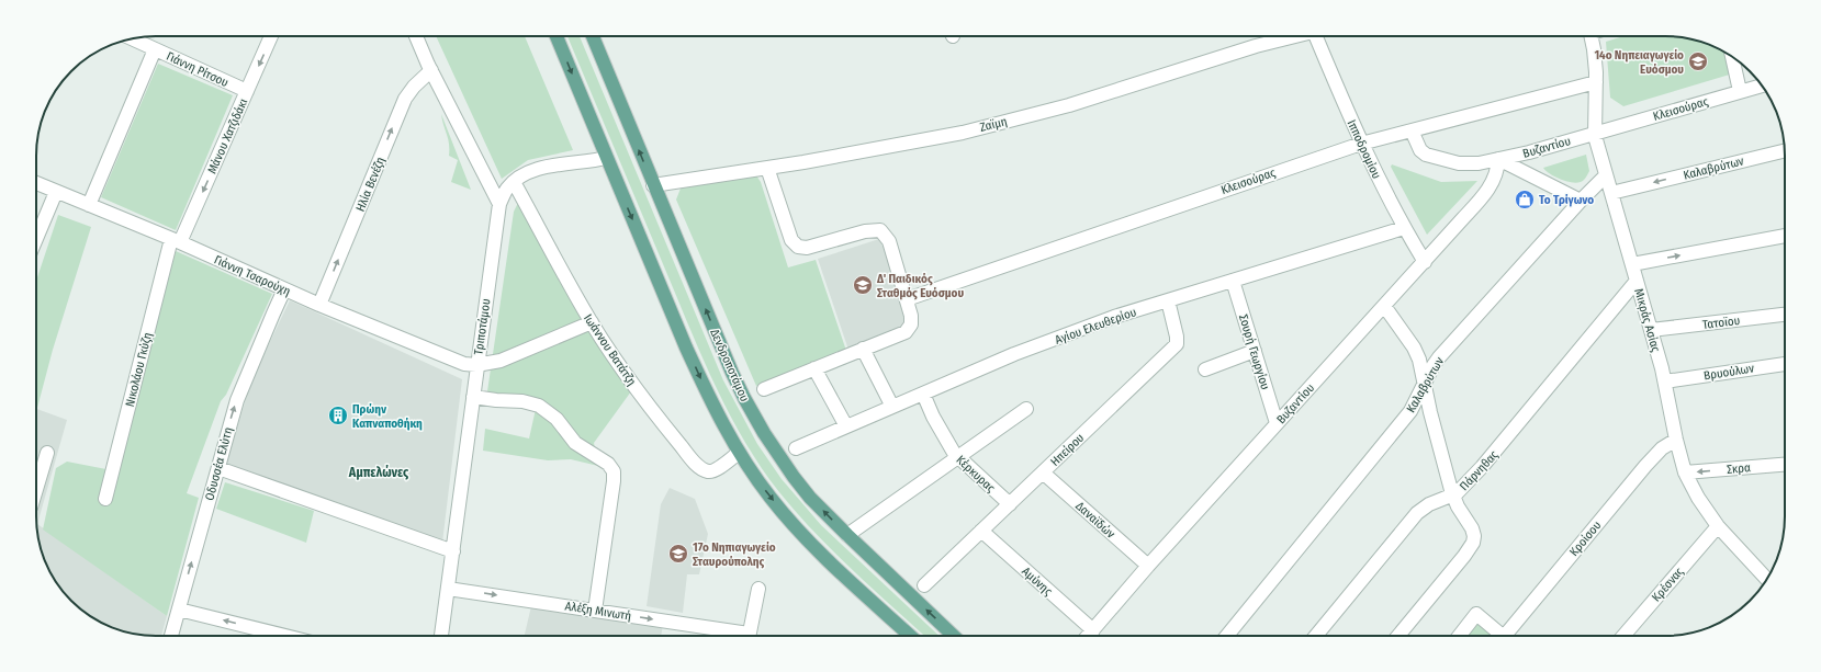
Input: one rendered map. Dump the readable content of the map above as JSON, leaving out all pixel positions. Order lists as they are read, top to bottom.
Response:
{
  "streets": {
    "main road": ["Δενδροποτάμου"],
    "street": [
      "Γιάννη Ρίτσου",
      "Κλεισούρας",
      "Ζαϊμη",
      "Μάνου Χατζιδάκι",
      "Βυζαντίου",
      "Ιπποδρομίου",
      "Καλαβρύτων",
      "Ηλία Βενέζη",
      "Γιάννη Τσαρούχη",
      "Μικράς Ασίας",
      "Τατοϊου",
      "Αγίου Ελευθερίου",
      "Τριποτάμου",
      "Ιωάννου Βατάτζη",
      "Σουρή Γεωργίου",
      "Νικολάου Γκύζη",
      "Βρυούλων",
      "Ηπείρου",
      "Οδυσσέα Ελύτη",
      "Σκρα",
      "Πάρνηθας",
      "Κέρκυρας",
      "Δαναϊδών",
      "Κροίσου",
      "Αμύνης",
      "Κρέσνας",
      "Αλέξη Μινωτή"
    ]
  },
  "crossings": [
    ["Γιάννη Ρίτσου", "Μάνου Χατζιδάκι"],
    ["Κλεισούρας", "Βυζαντίου"],
    ["Κλεισούρας", "Ιπποδρομίου"],
    ["Κλεισούρας", "Μικράς Ασίας"],
    ["Ζαϊμη", "Δενδροποτάμου"],
    ["Μάνου Χατζιδάκι", "Γιάννη Τσαρούχη"],
    ["Μάνου Χατζιδάκι", "Νικολάου Γκύζη"],
    ["Βυζαντίου", "Ιπποδρομίου"],
    ["Βυζαντίου", "Καλαβρύτων"],
    ["Βυζαντίου", "Μικράς Ασίας"],
    ["Βυζαντίου", "Σουρή Γεωργίου"],
    ["Βυζαντίου", "Δαναϊδών"],
    ["Βυζαντίου", "Αμύνης"],
    ["Ιπποδρομίου", "Αγίου Ελευθερίου"],
    ["Καλαβρύτων", "Μικράς Ασίας"],
    ["Ηλία Βενέζη", "Γιάννη Τσαρούχη"],
    ["Γιάννη Τσαρούχη", "Τριποτάμου"],
    ["Γιάννη Τσαρούχη", "Νικολάου Γκύζη"],
    ["Γιάννη Τσαρούχη", "Οδυσσέα Ελύτη"],
    ["Μικράς Ασίας", "Τατοϊου"],
    ["Μικράς Ασίας", "Βρυούλων"],
    ["Μικράς Ασίας", "Σκρα"],
    ["Μικράς Ασίας", "Πάρνηθας"],
    ["Μικράς Ασίας", "Κροίσου"],
    ["Μικράς Ασίας", "Κρέσνας"],
    ["Αγίου Ελευθερίου", "Σουρή Γεωργίου"],
    ["Αγίου Ελευθερίου", "Ηπείρου"],
    ["Αγίου Ελευθερίου", "Κέρκυρας"],
    ["Τριποτάμου", "Αλέξη Μινωτή"],
    ["Ηπείρου", "Κέρκυρας"],
    ["Ηπείρου", "Δαναϊδών"],
    ["Ηπείρου", "Αμύνης"]
  ],
  "one_way": [
    "Ηλία Βενέζη",
    "Οδυσσέα Ελύτη",
    "Σκρα",
    "Αλέξη Μινωτή"
  ],
  "districts": ["Αμπελώνες"],
  "places": {
    "school or university": ["14ο Νηπειαγωγείο Ευόσμου", "Δ' Παιδικός Σταθμός Ευόσμου", "17ο Νηπιαγωγείο Σταυρούπολης"],
    "shop": ["Το Τρίγωνο"],
    "building": ["Πρώην Καπναποθήκη"]
  }
}
